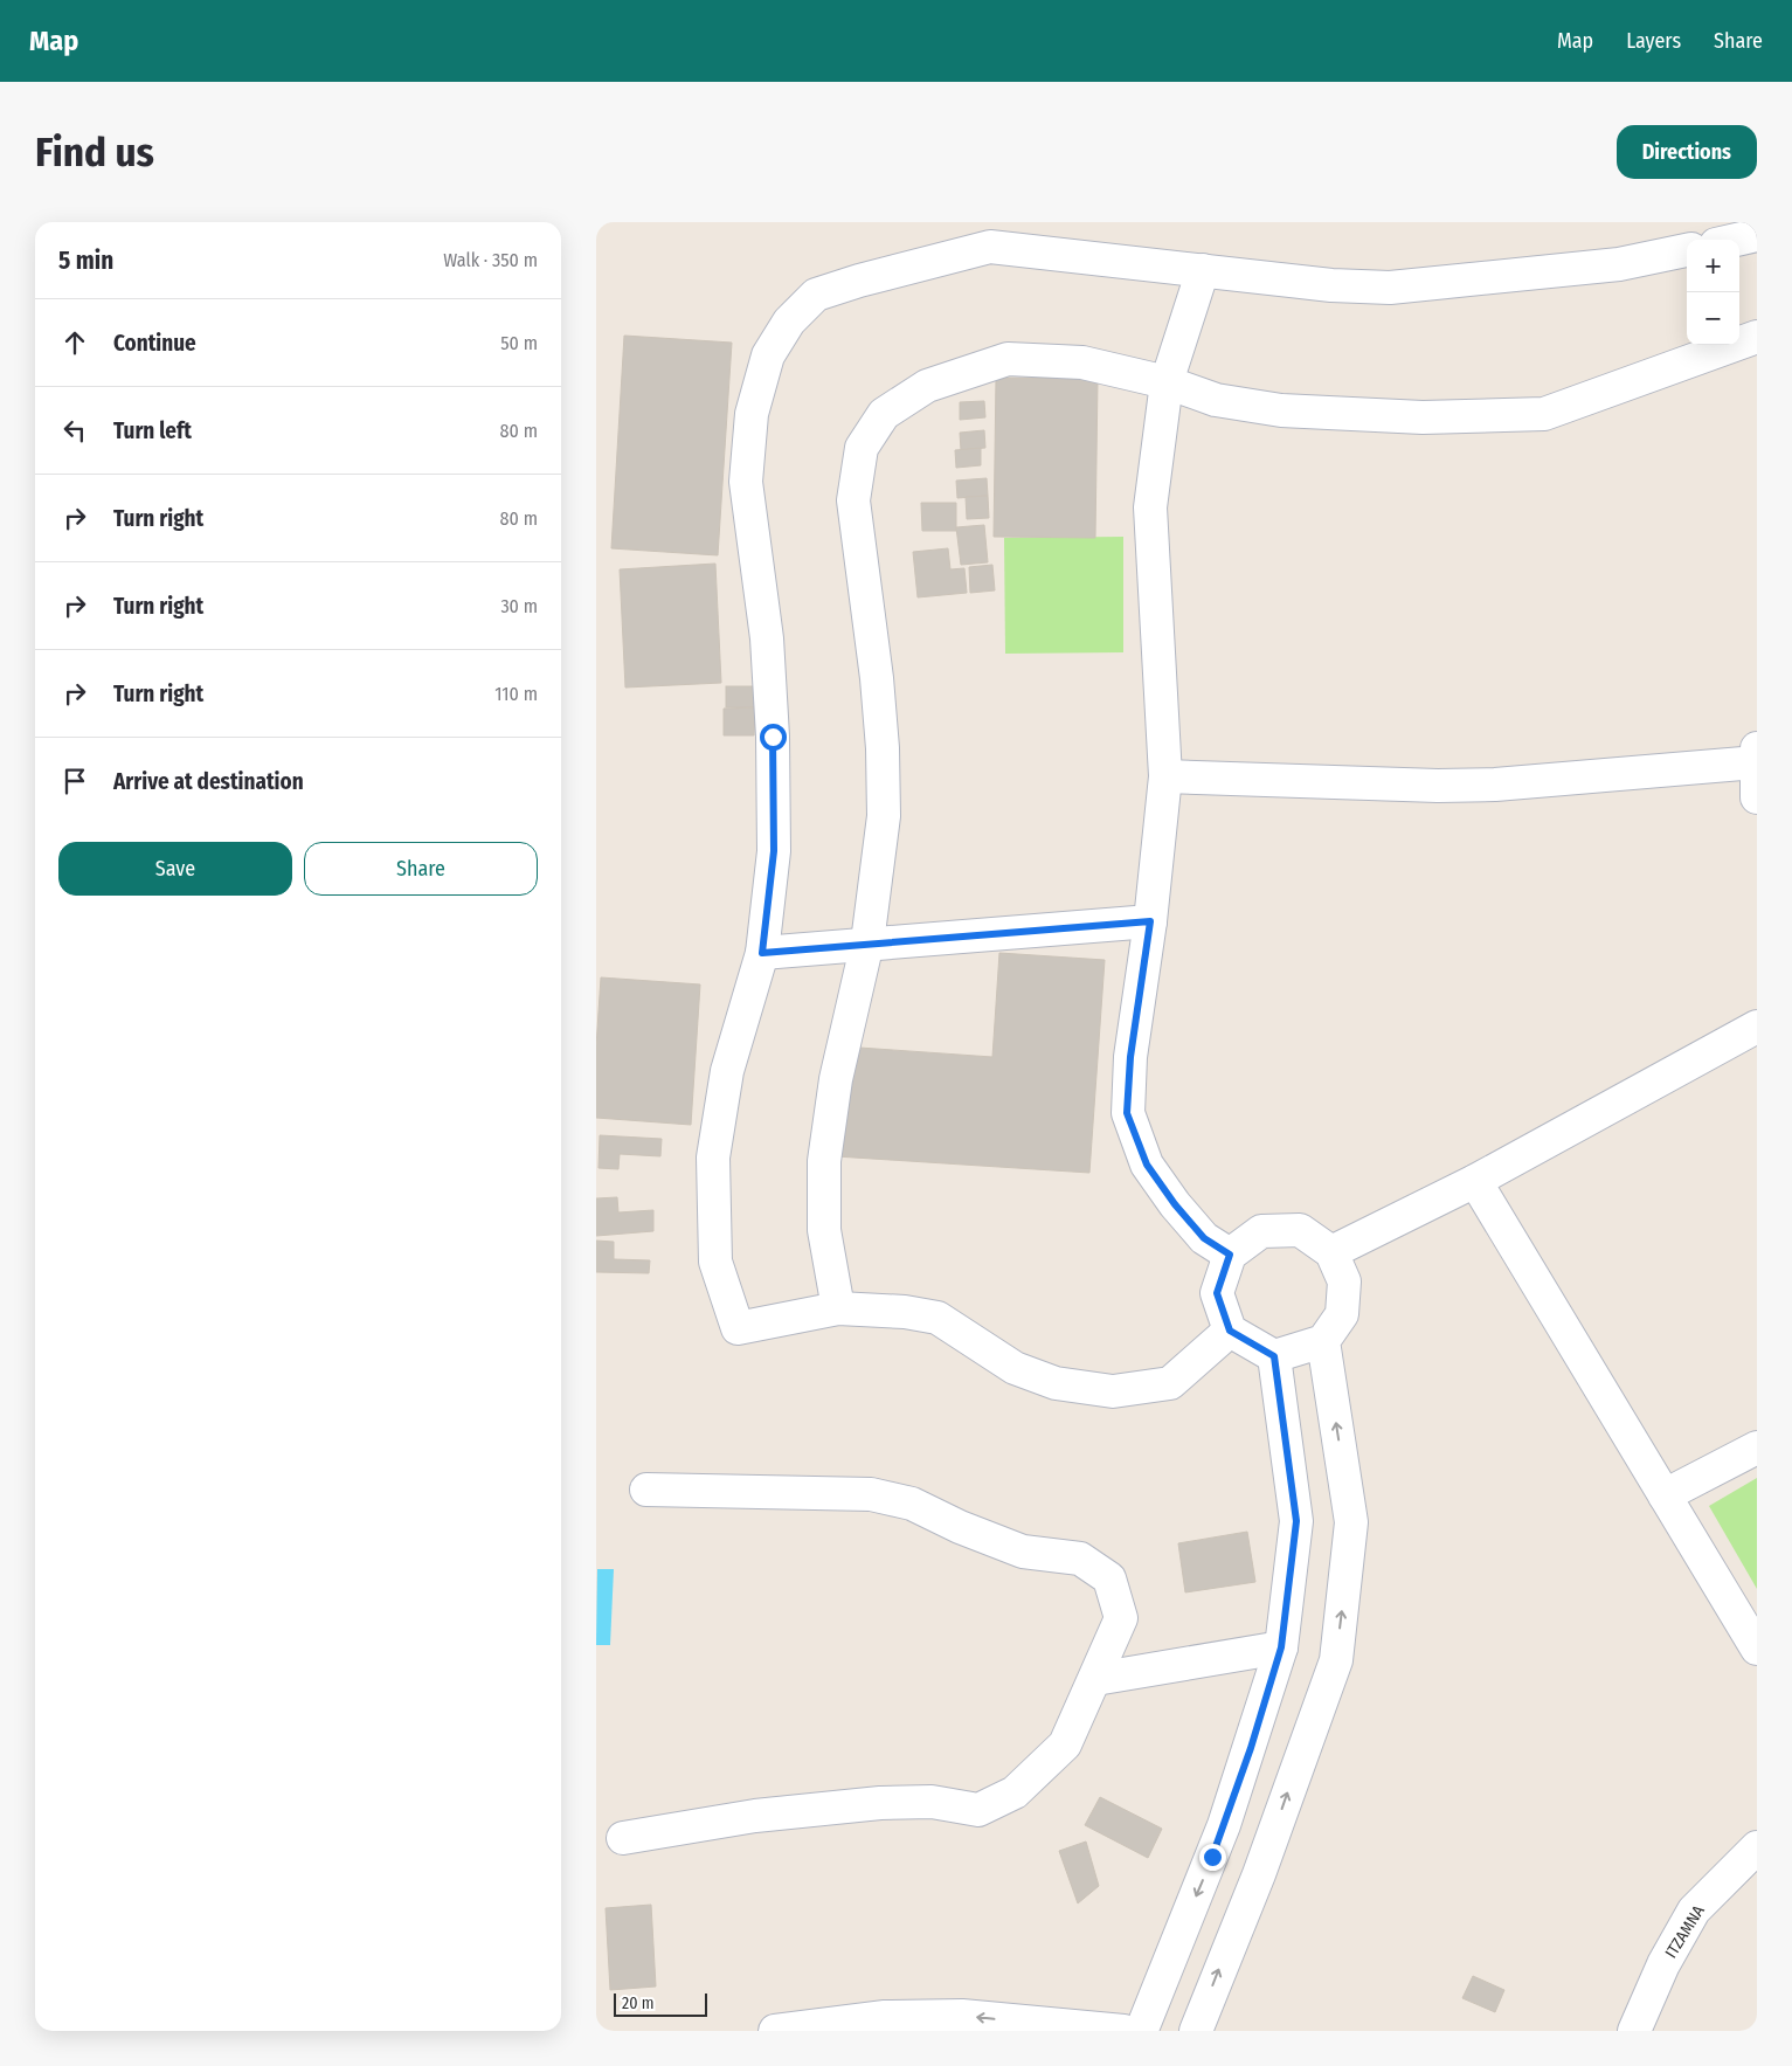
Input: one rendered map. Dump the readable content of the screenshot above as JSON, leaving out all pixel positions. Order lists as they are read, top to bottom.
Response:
{
  "streets": {
    "street": ["ITZAMNA"]
  },
  "scale_bar": "20 m",
  "page": {
    "header": "Map",
    "nav": ["Map", "Layers", "Share"],
    "buttons": [
      "Directions",
      ["Save", "Share"]
    ],
    "title": "Find us",
    "heading": ["5 min", "Walk · 350 m"],
    "map_buttons": ["+", "−"],
    "list": [
      ["Continue", "50 m"],
      ["Turn left", "80 m"],
      ["Turn right", "80 m"],
      ["Turn right", "30 m"],
      ["Turn right", "110 m"],
      "Arrive at destination"
    ],
    "scale": "20 m"
  }
}
